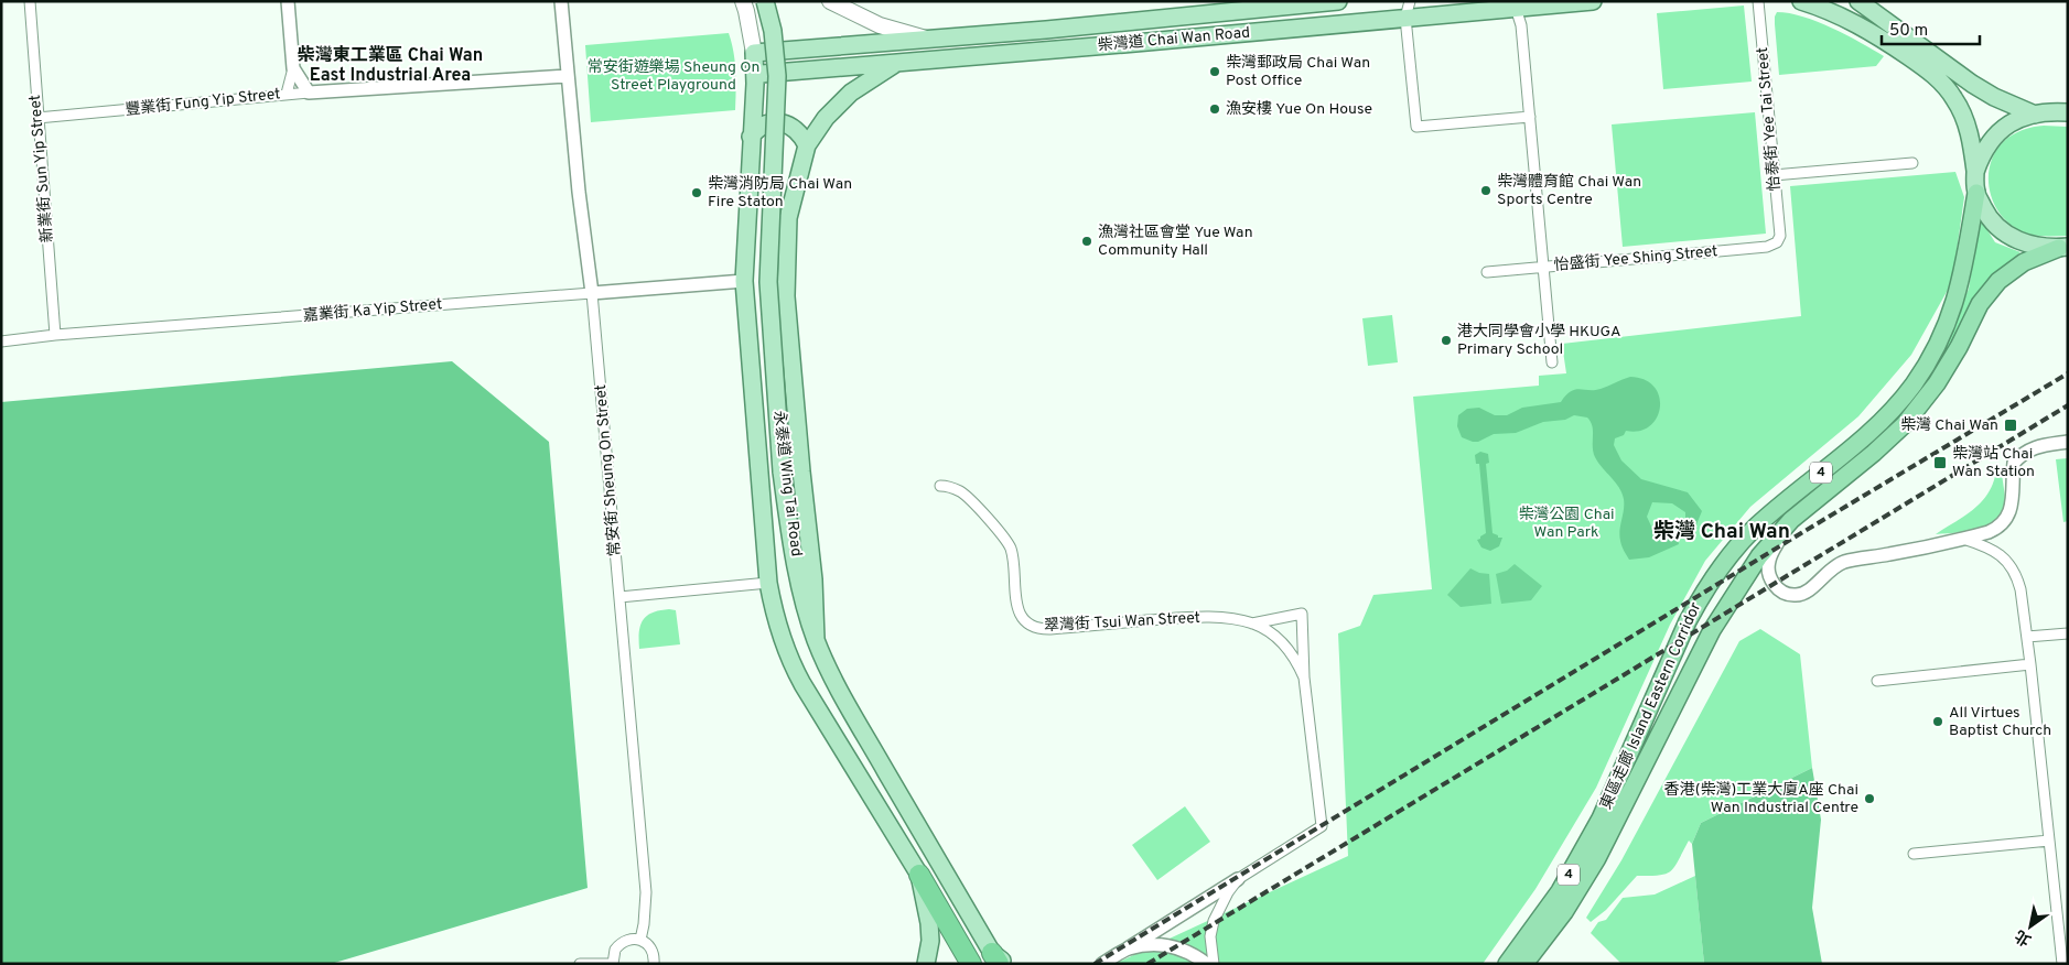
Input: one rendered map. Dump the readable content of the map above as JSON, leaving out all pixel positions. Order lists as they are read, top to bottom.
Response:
{
  "streets": {
    "highway": ["4", "東區走廊 Island Eastern Corridor"],
    "main road": ["柴灣道 Chai Wan Road", "永泰道 Wing Tai Road"],
    "street": [
      "豐業街 Fung Yip Street",
      "怡泰街 Yee Tai Street",
      "新業街 Sun Yip Street",
      "怡盛街 Yee Shing Street",
      "嘉業街 Ka Yip Street",
      "常安街 Sheung On Street",
      "翠灣街 Tsui Wan Street"
    ]
  },
  "crossings": [
    ["柴灣道 Chai Wan Road", "永泰道 Wing Tai Road"],
    ["豐業街 Fung Yip Street", "新業街 Sun Yip Street"],
    ["豐業街 Fung Yip Street", "常安街 Sheung On Street"],
    ["怡泰街 Yee Tai Street", "怡盛街 Yee Shing Street"],
    ["新業街 Sun Yip Street", "嘉業街 Ka Yip Street"],
    ["嘉業街 Ka Yip Street", "常安街 Sheung On Street"],
    ["嘉業街 Ka Yip Street", "永泰道 Wing Tai Road"]
  ],
  "districts": ["柴灣東工業區 Chai Wan East Industrial Area", "柴灣 Chai Wan"],
  "parks": ["常安街遊樂場 Sheung On Street Playground", "柴灣公園 Chai Wan Park"],
  "places": {
    "other": [
      "柴灣郵政局 Chai Wan Post Office",
      "漁安樓 Yue On House",
      "柴灣體育館 Chai Wan Sports Centre",
      "柴灣消防局 Chai Wan Fire Staton",
      "漁灣社區會堂 Yue Wan Community Hall",
      "港大同學會小學 HKUGA Primary School",
      "All Virtues Baptist Church",
      "香港(柴灣)工業大廈A座 Chai Wan Industrial Centre"
    ],
    "transit": ["柴灣 Chai Wan", "柴灣站 Chai Wan Station"]
  },
  "scale_bar": "50 m",
  "north": "bottom left"
}
